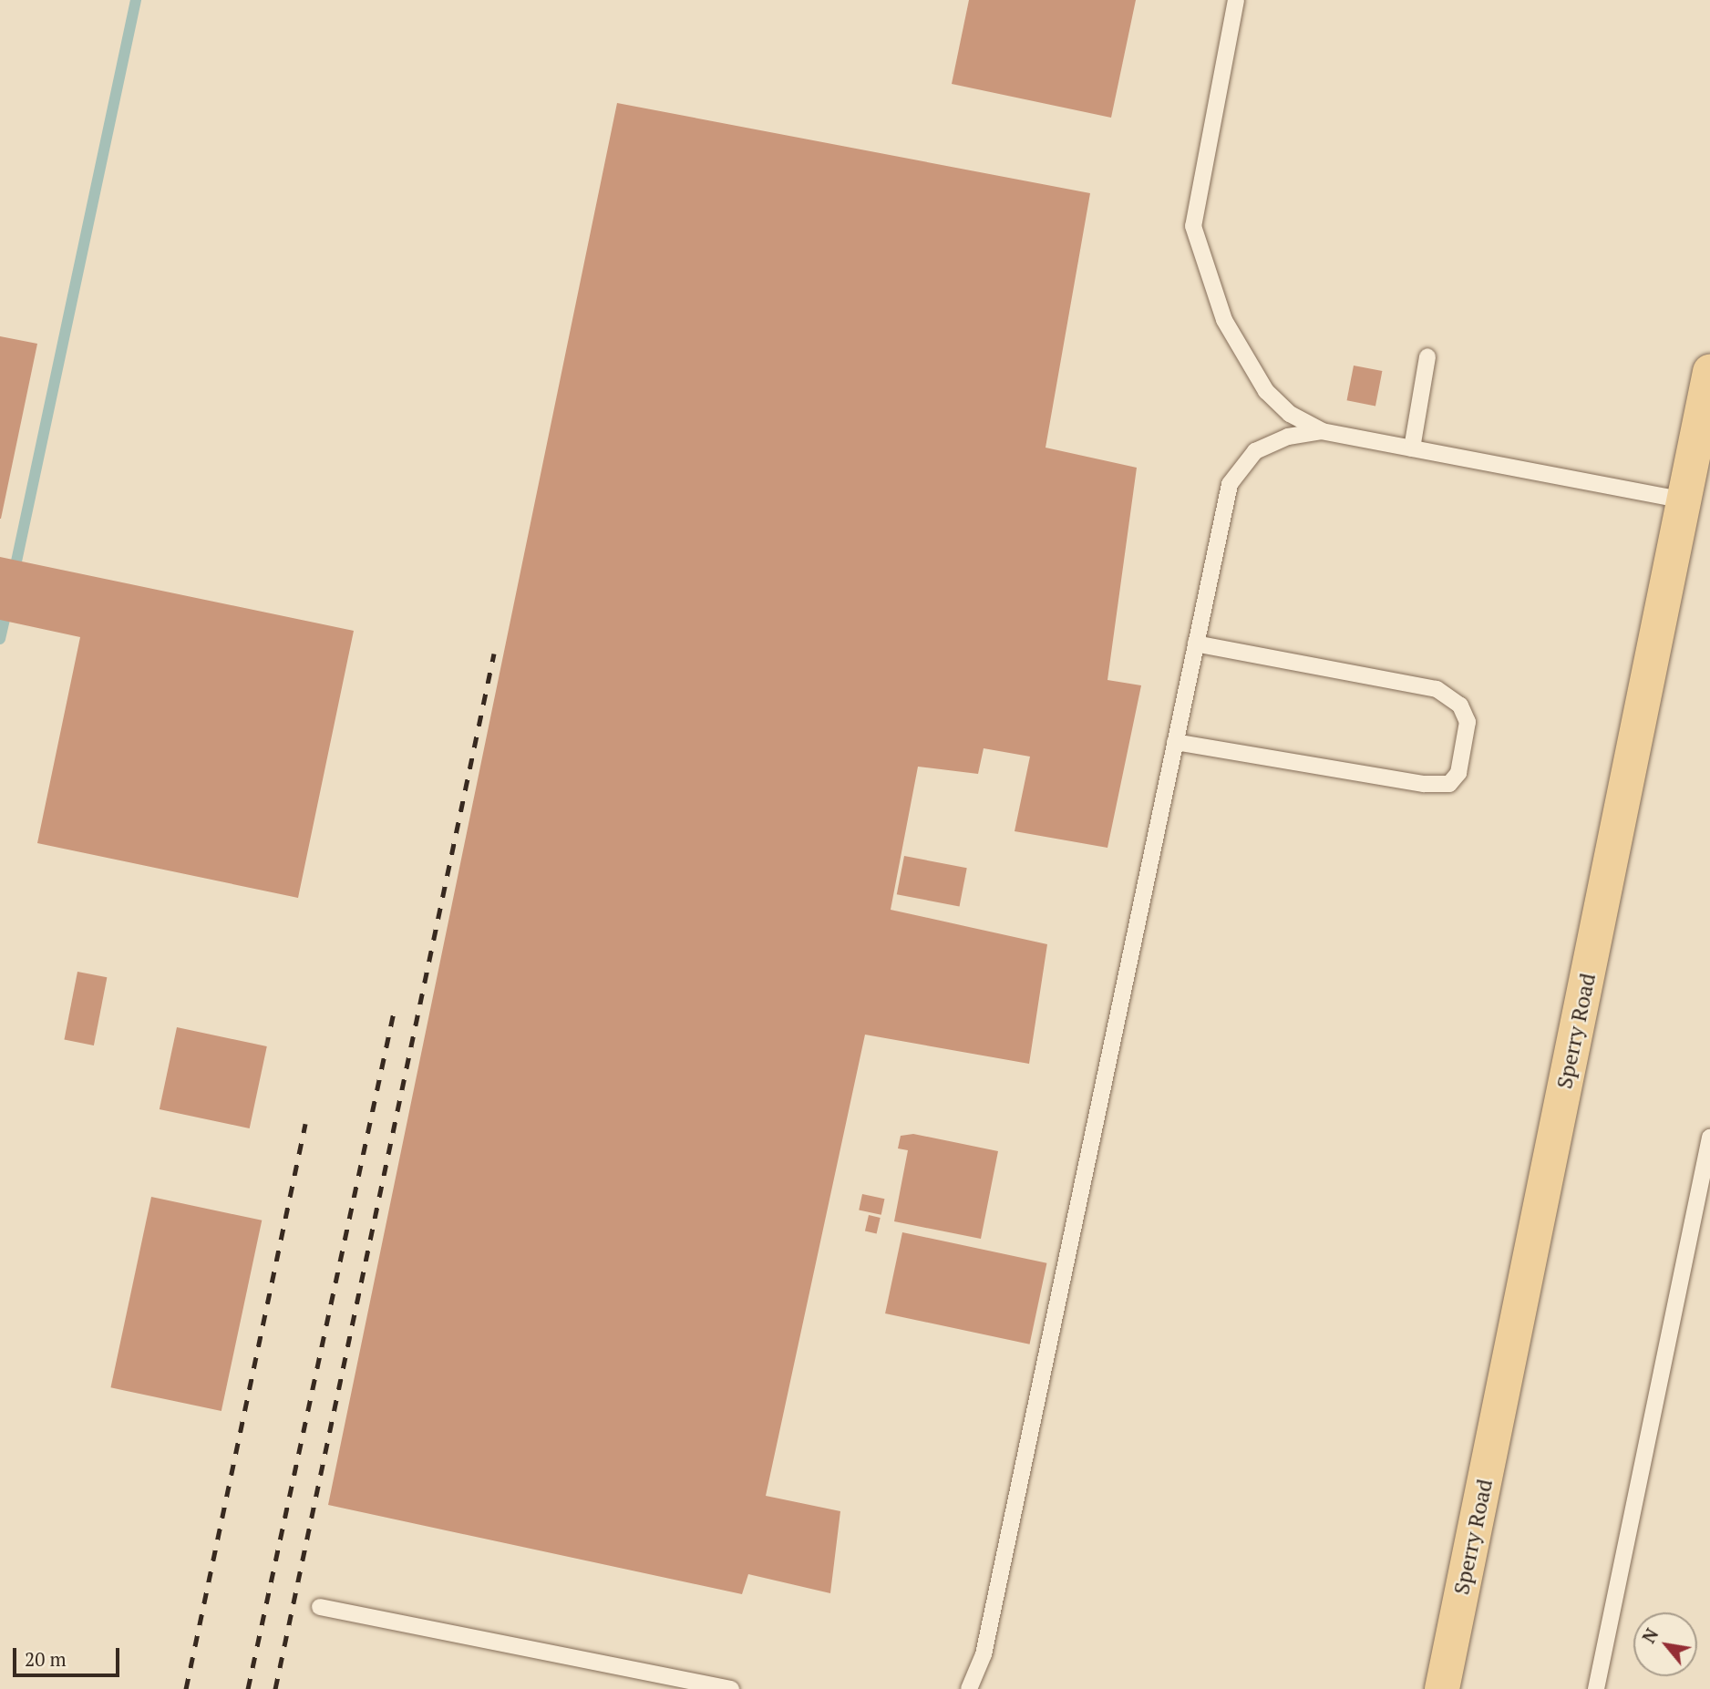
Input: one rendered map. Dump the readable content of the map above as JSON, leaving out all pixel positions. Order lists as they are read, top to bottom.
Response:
{
  "streets": {
    "main road": ["Sperry Road"]
  },
  "scale_bar": "20 m",
  "north": "top left"
}
